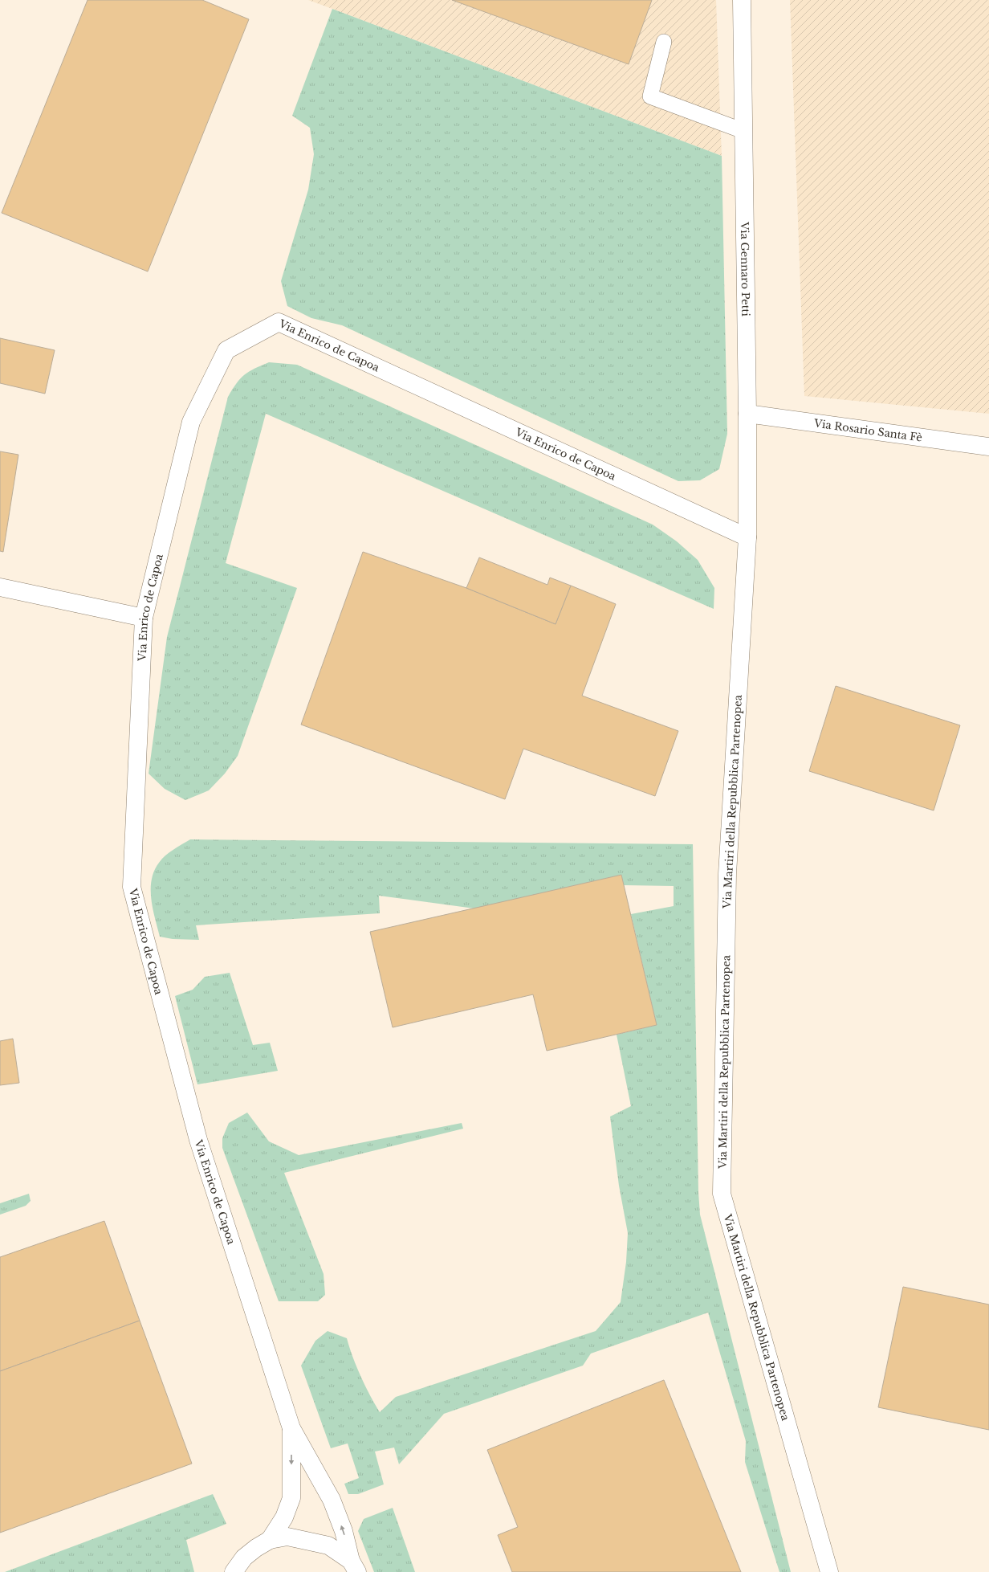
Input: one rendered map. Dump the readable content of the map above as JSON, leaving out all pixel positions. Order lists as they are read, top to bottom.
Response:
{
  "streets": {
    "street": [
      "Via Gennaro Petti",
      "Via Enrico de Capoa",
      "Via Rosario Santa Fè",
      "Via Martiri della Repubblica Partenopea"
    ]
  },
  "crossings": [
    ["Via Gennaro Petti", "Via Enrico de Capoa"],
    ["Via Gennaro Petti", "Via Rosario Santa Fè"],
    ["Via Gennaro Petti", "Via Martiri della Repubblica Partenopea"],
    ["Via Enrico de Capoa", "Via Martiri della Repubblica Partenopea"]
  ]
}
